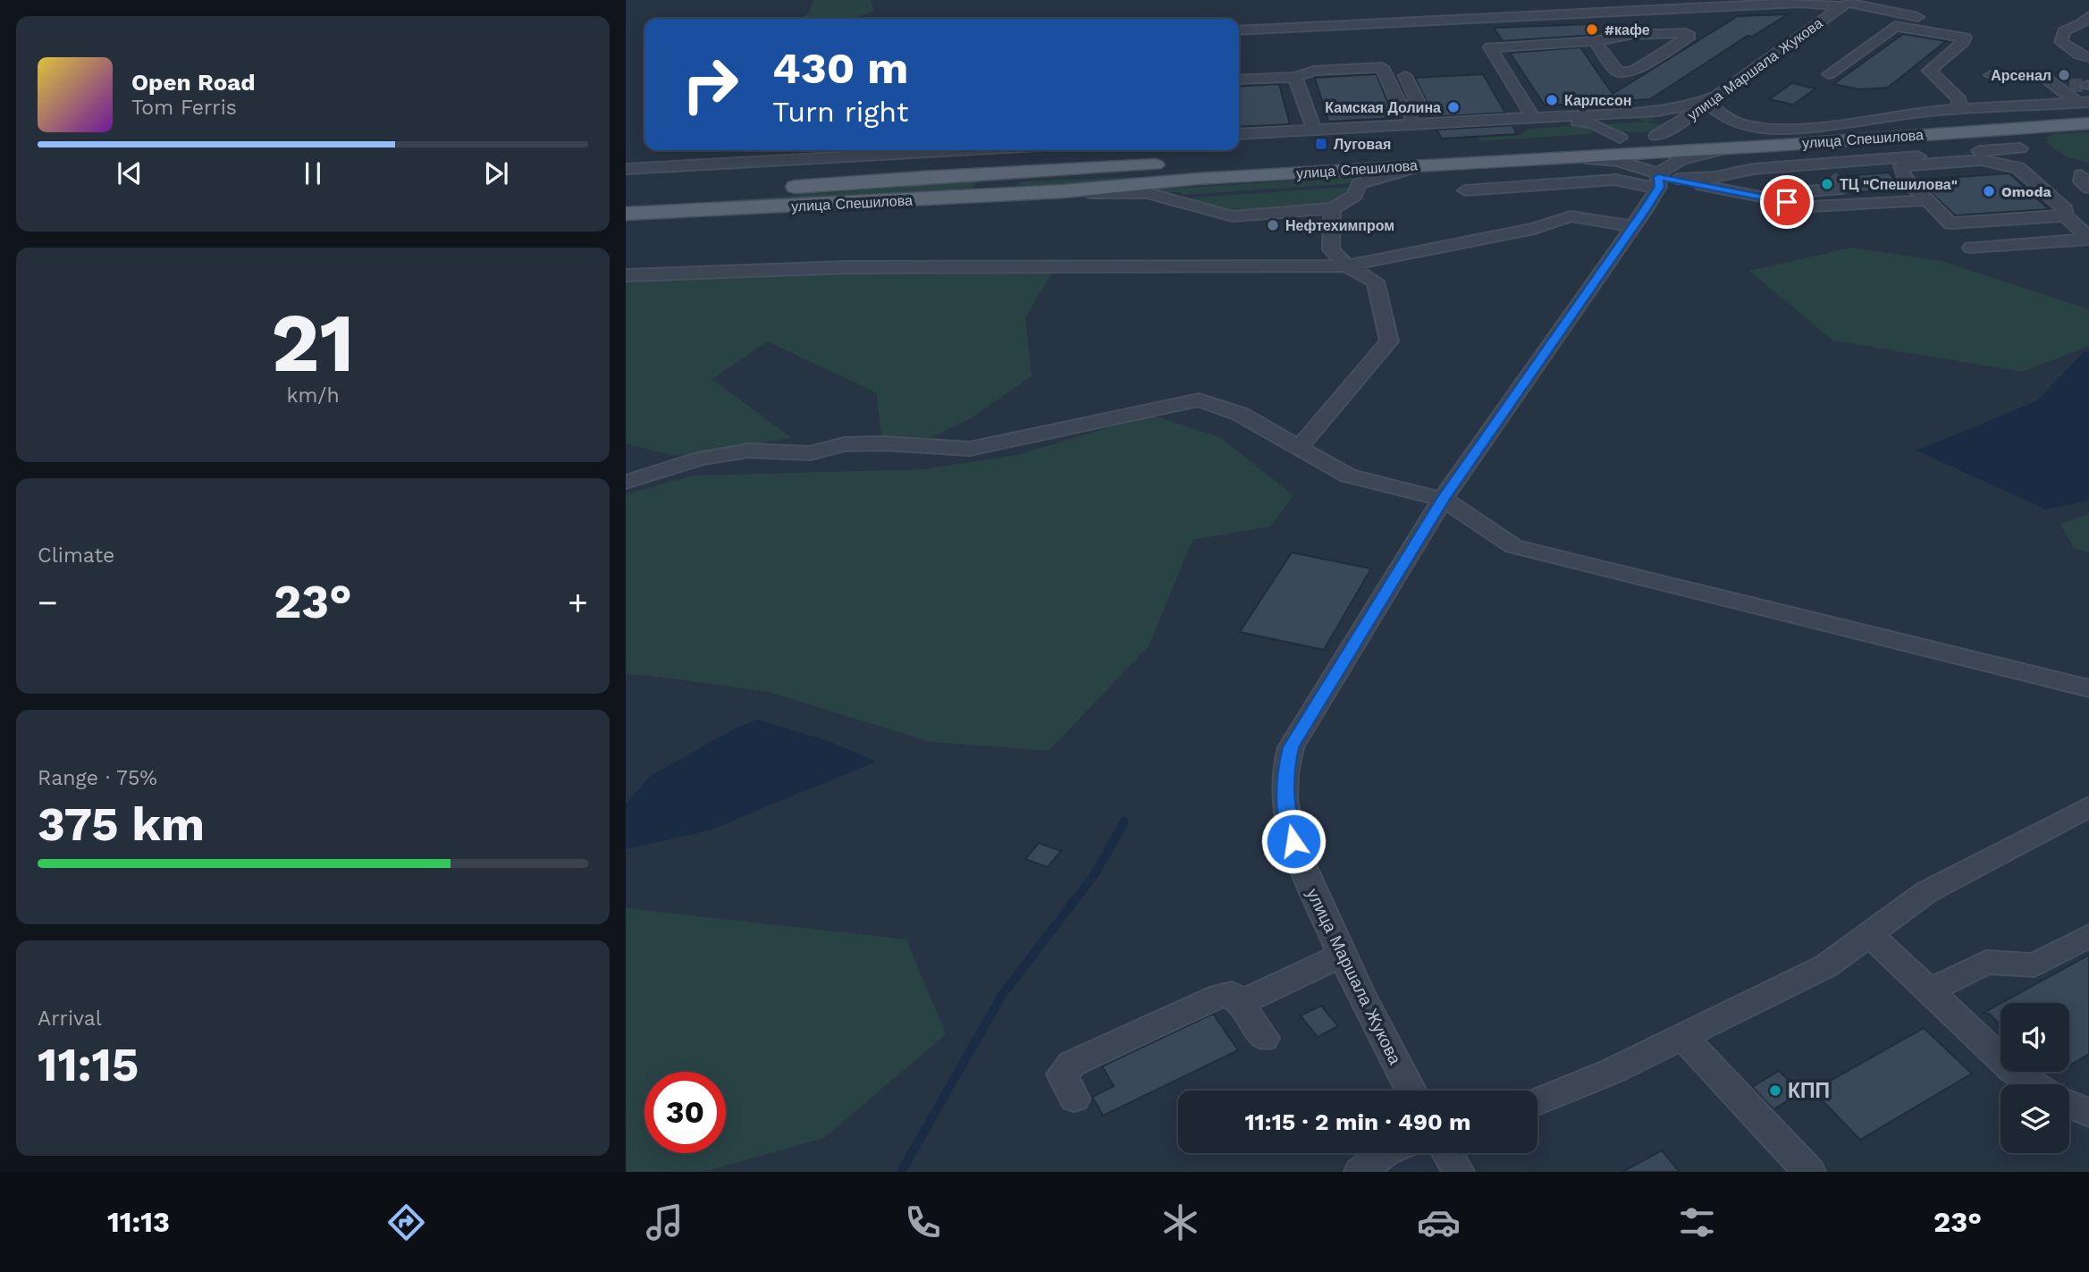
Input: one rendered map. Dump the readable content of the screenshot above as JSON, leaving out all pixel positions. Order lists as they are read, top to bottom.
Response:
{
  "streets": {
    "main road": ["улица Спешилова"],
    "street": ["улица Маршала Жукова"]
  },
  "crossings": [
    ["улица Маршала Жукова", "улица Спешилова"]
  ],
  "places": {
    "other": [
      "#кафе",
      "Арсенал",
      "Карлссон",
      "Камская Долина",
      "ТЦ \"Спешилова\"",
      "Omoda",
      "Нефтехимпром",
      "КПП"
    ],
    "transit": ["Луговая"]
  },
  "page": {
    "turn": ["430 m", "Turn right"],
    "song": ["Open Road", "Tom Ferris"],
    "tile": [
      ["21", "km/h"],
      "Climate",
      ["Range · 75%", "375 km"],
      ["Arrival", "11:15"]
    ],
    "heat": ["−", "23°", "+"],
    "limit": "30",
    "trip": "11:15 · 2 min · 490 m",
    "tabs": ["11:13", "23°"]
  }
}
